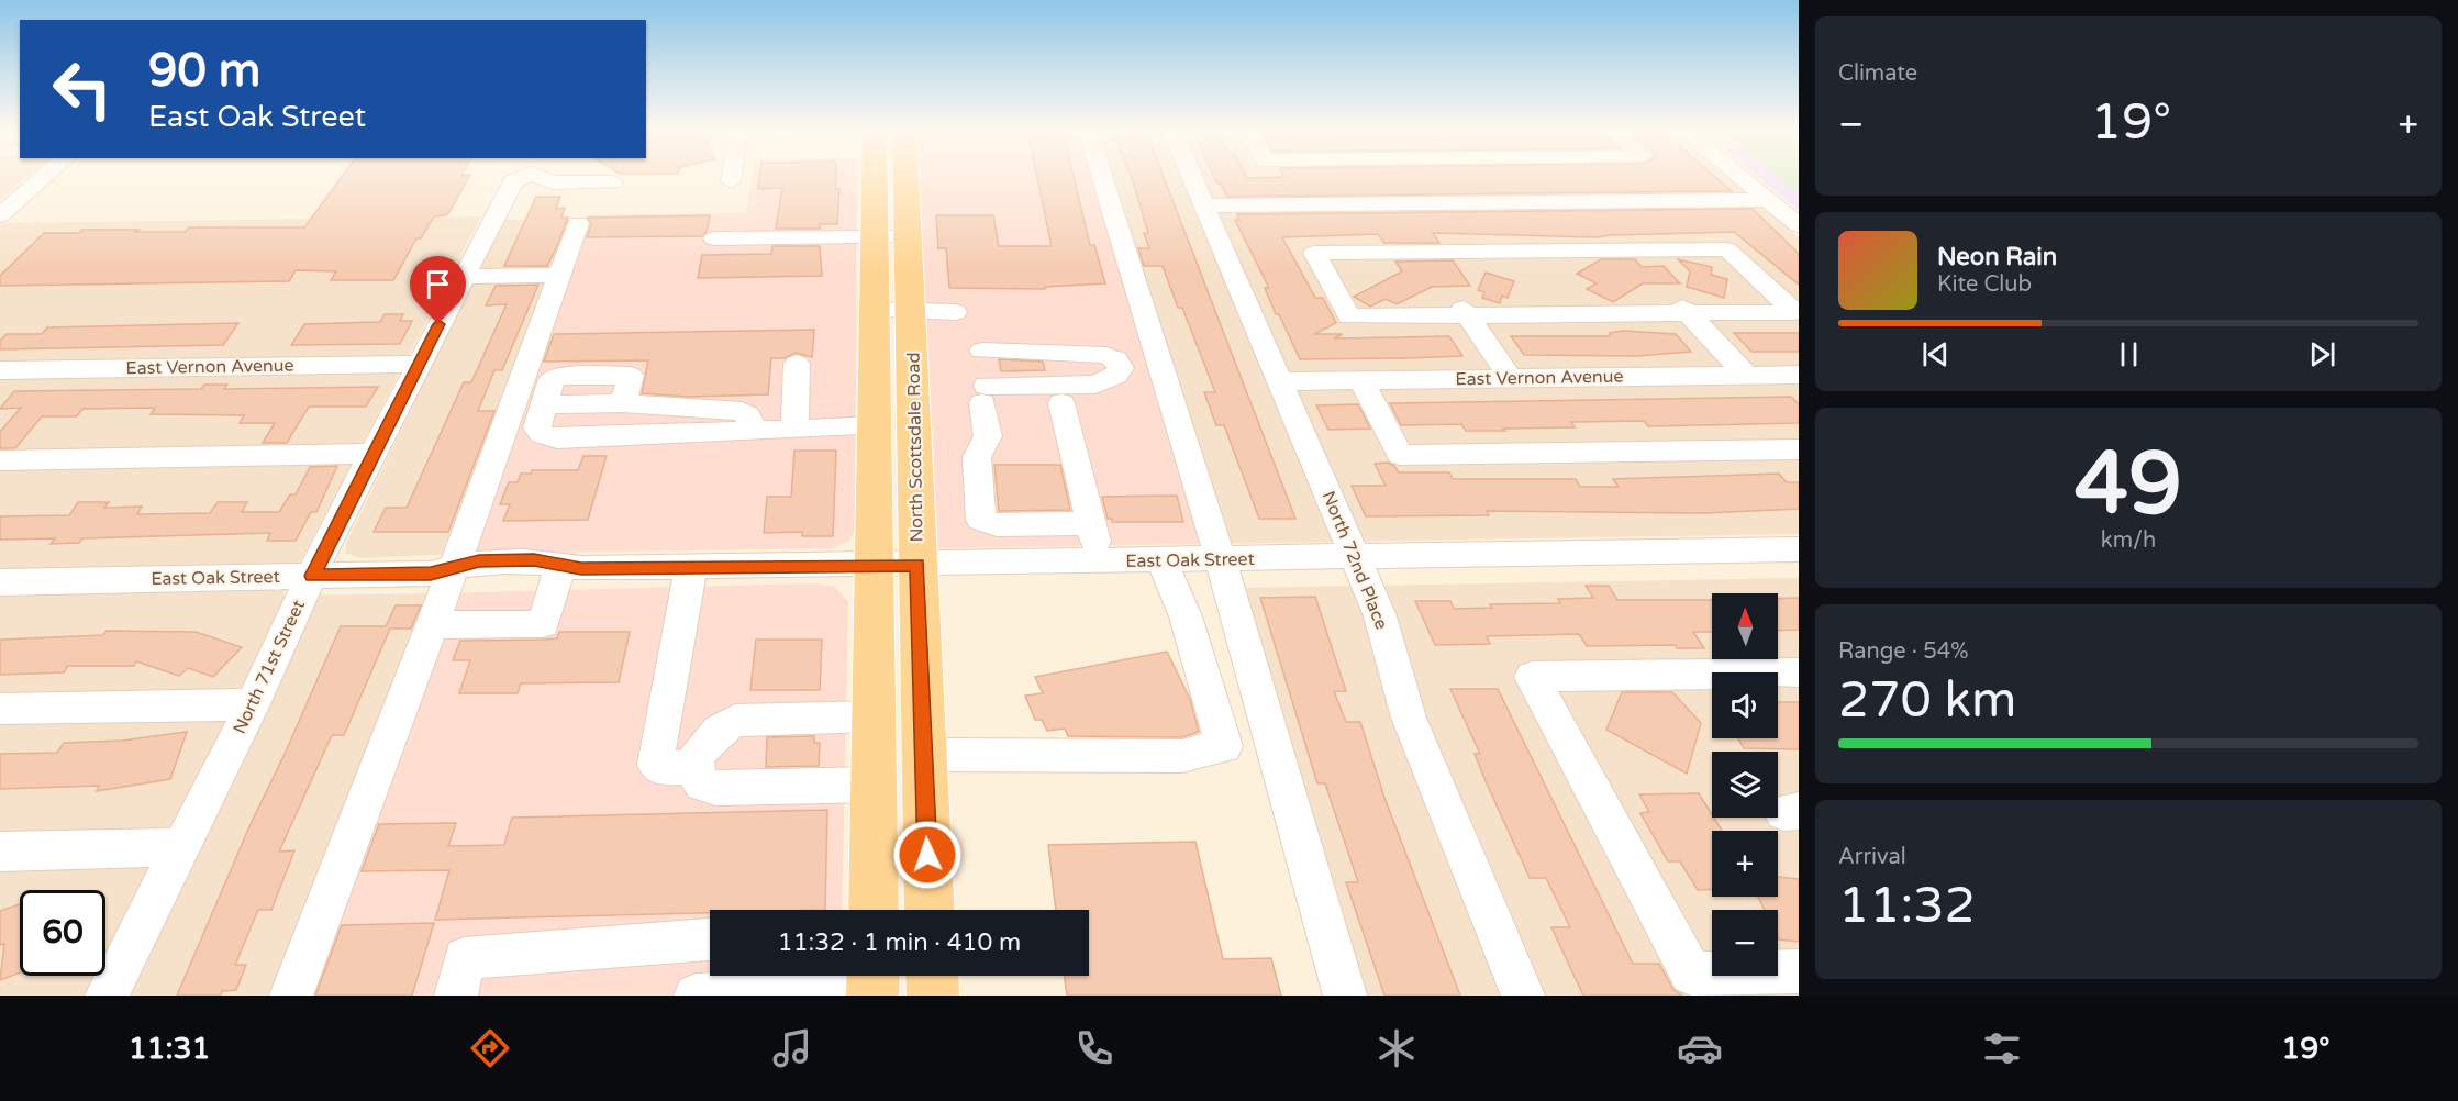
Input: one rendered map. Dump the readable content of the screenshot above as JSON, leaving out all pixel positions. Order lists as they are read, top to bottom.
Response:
{
  "streets": {
    "main road": ["North Scottsdale Road"],
    "street": [
      "East Vernon Avenue",
      "East Oak Street",
      "North 72nd Place",
      "North 71st Street"
    ]
  },
  "crossings": [
    ["East Vernon Avenue", "North 72nd Place"],
    ["East Vernon Avenue", "North 71st Street"],
    ["North Scottsdale Road", "East Oak Street"],
    ["East Oak Street", "North 72nd Place"],
    ["East Oak Street", "North 71st Street"]
  ],
  "north": "top",
  "page": {
    "tile": [
      "Climate",
      ["49", "km/h"],
      ["Range · 54%", "270 km"],
      ["Arrival", "11:32"]
    ],
    "turn": ["90 m", "East Oak Street"],
    "heat": ["−", "19°", "+"],
    "song": ["Neon Rain", "Kite Club"],
    "map_buttons": ["+", "−"],
    "limit": "60",
    "trip": "11:32 · 1 min · 410 m",
    "tabs": ["11:31", "19°"]
  }
}
